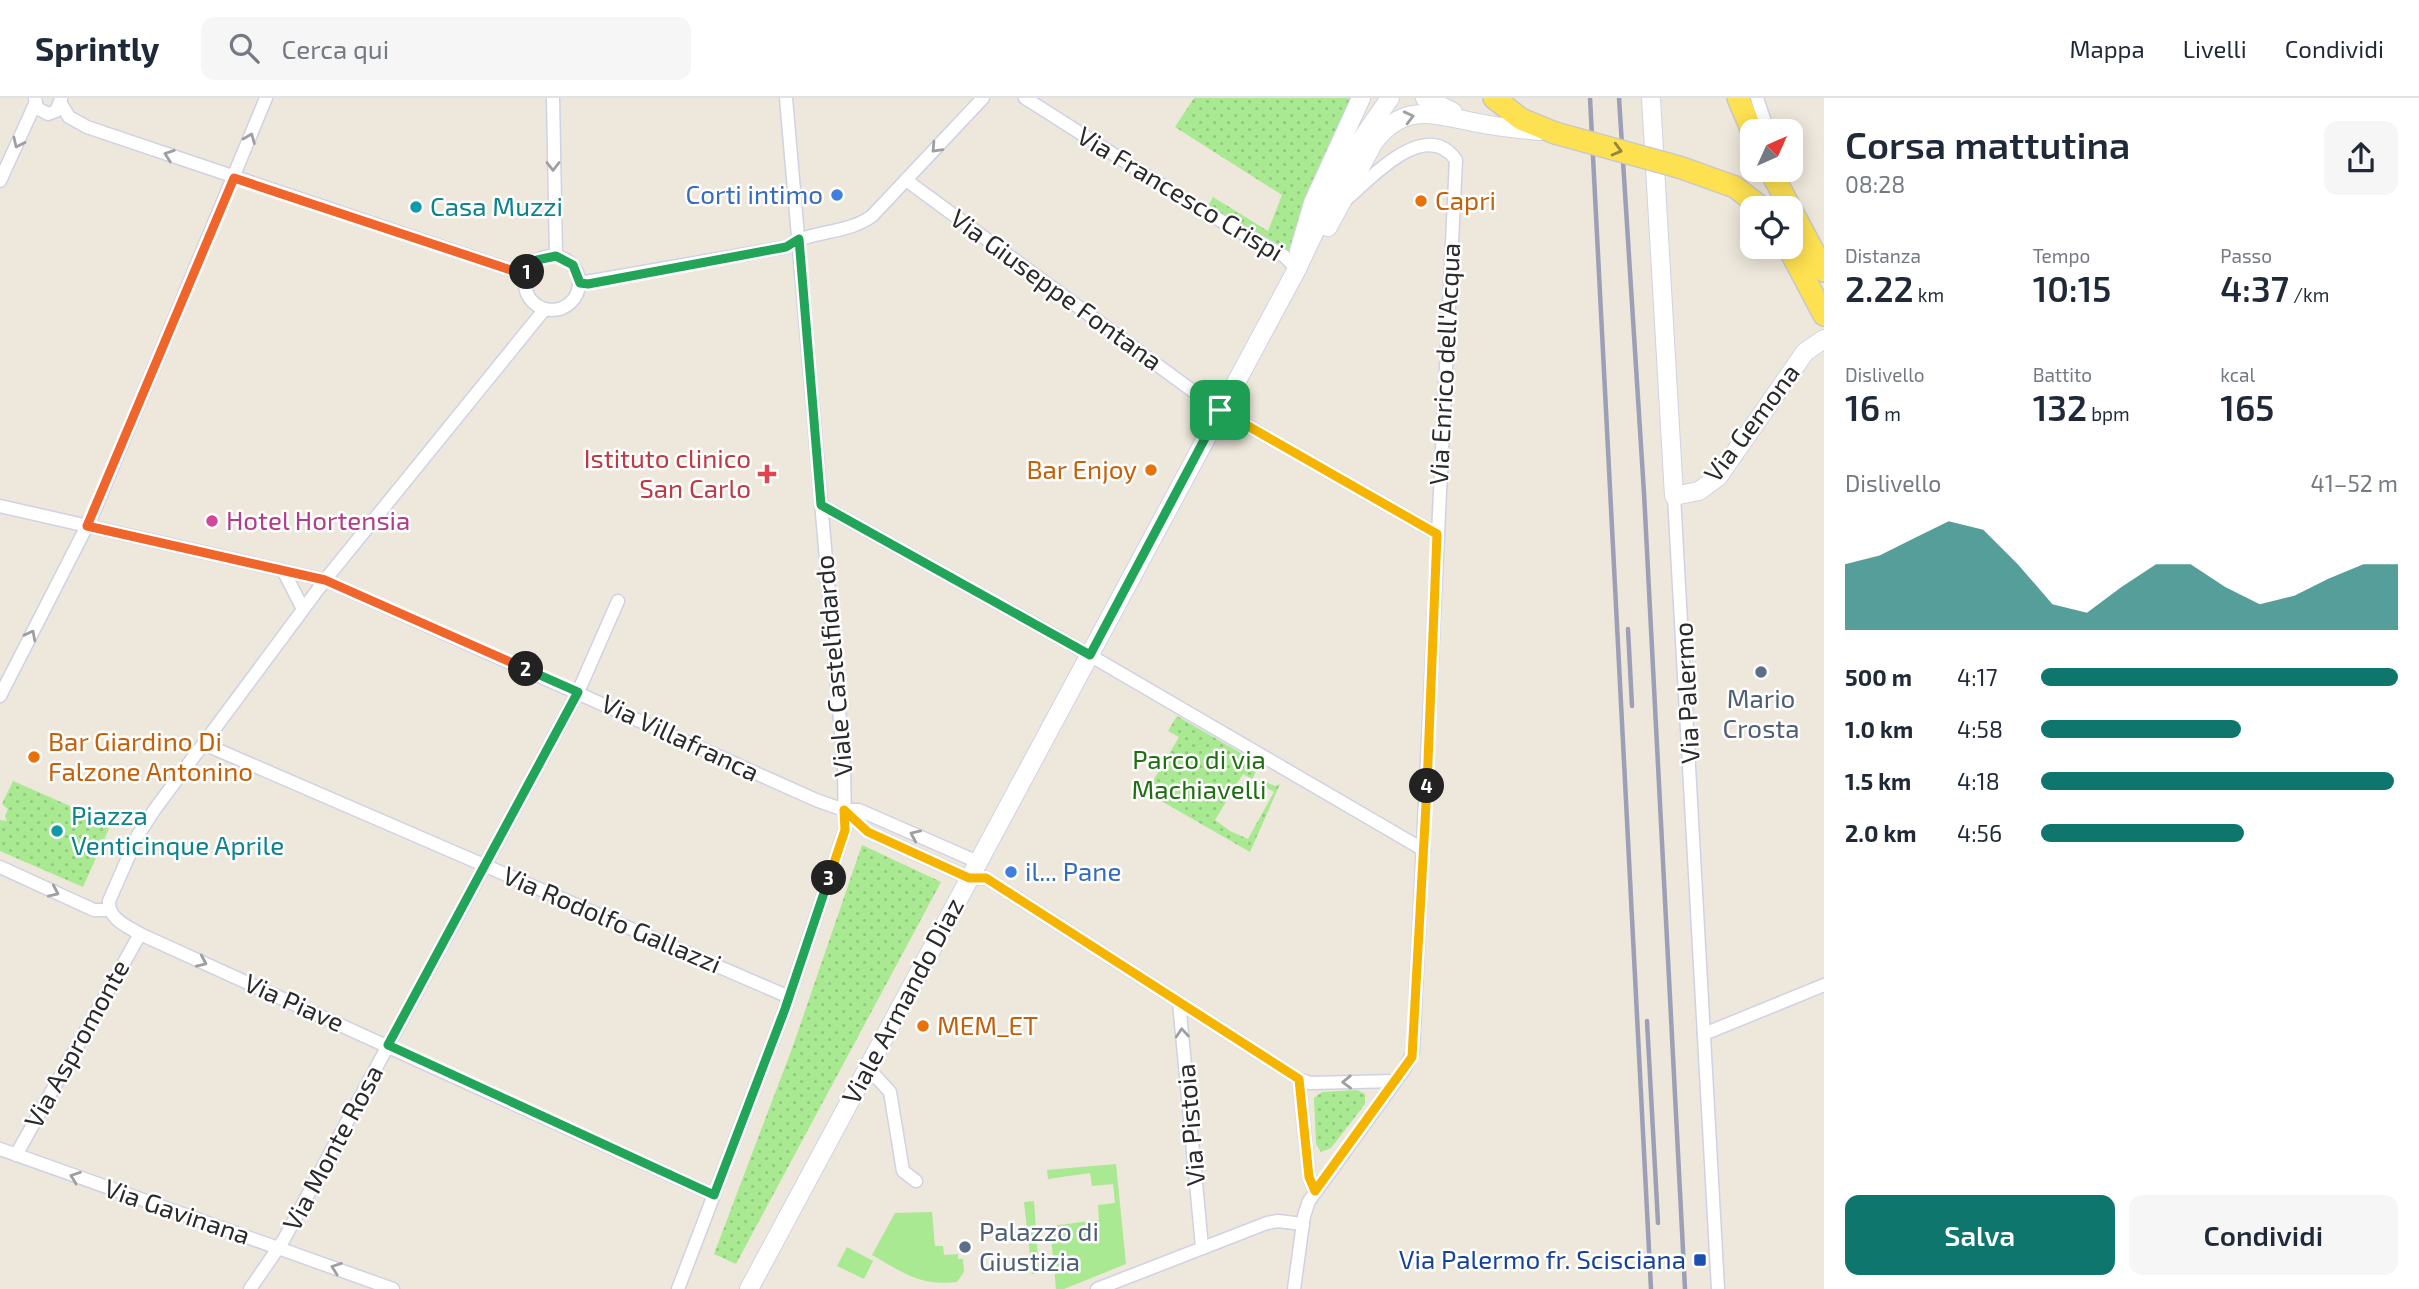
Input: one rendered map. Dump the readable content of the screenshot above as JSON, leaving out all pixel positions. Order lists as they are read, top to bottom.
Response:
{
  "streets": {
    "main road": ["Via Gemona", "Via Palermo", "Viale Armando Diaz"],
    "street": [
      "Via Francesco Crispi",
      "Via Giuseppe Fontana",
      "Via Enrico dell'Acqua",
      "Viale Castelfidardo",
      "Via Villafranca",
      "Via Rodolfo Gallazzi",
      "Via Piave",
      "Via Aspromonte",
      "Via Pistoia",
      "Via Monte Rosa",
      "Via Gavinana"
    ]
  },
  "crossings": [
    ["Via Francesco Crispi", "Viale Armando Diaz"],
    ["Via Giuseppe Fontana", "Via Enrico dell'Acqua"],
    ["Via Giuseppe Fontana", "Viale Armando Diaz"],
    ["Via Gemona", "Via Palermo"],
    ["Viale Castelfidardo", "Via Villafranca"],
    ["Viale Castelfidardo", "Via Rodolfo Gallazzi"],
    ["Viale Castelfidardo", "Via Piave"],
    ["Via Villafranca", "Via Monte Rosa"],
    ["Via Rodolfo Gallazzi", "Via Monte Rosa"],
    ["Via Piave", "Via Aspromonte"],
    ["Via Piave", "Via Monte Rosa"],
    ["Via Aspromonte", "Via Gavinana"],
    ["Via Monte Rosa", "Via Gavinana"]
  ],
  "one_way": ["Via Piave", "Via Pistoia", "Via Gavinana"],
  "parks": ["Parco di via Machiavelli"],
  "places": {
    "other": [
      "Corti intimo",
      "Capri",
      "Casa Muzzi",
      "Bar Enjoy",
      "Hotel Hortensia",
      "Mario Crosta",
      "Bar Giardino Di Falzone Antonino",
      "Piazza Venticinque Aprile",
      "il... Pane",
      "MEM_ET",
      "Palazzo di Giustizia"
    ],
    "health": ["Istituto clinico San Carlo"],
    "transit": ["Via Palermo fr. Scisciana"]
  },
  "north": "top right",
  "page": {
    "header": "Sprintly",
    "search": "Cerca qui",
    "nav": ["Mappa", "Livelli", "Condividi"],
    "heading": ["Corsa mattutina", "08:28"],
    "stats": [
      ["Distanza", "2.22 km"],
      ["Tempo", "10:15"],
      ["Passo", "4:37 /km"],
      ["Dislivello", "16 m"],
      ["Battito", "132 bpm"],
      ["kcal", "165"]
    ],
    "pins": [
      "1",
      "2",
      "4",
      "3"
    ],
    "chart": ["Dislivello", "41–52 m"],
    "list": [
      {
        "name": "500 m",
        "note": "4:17"
      },
      {
        "name": "1.0 km",
        "note": "4:58"
      },
      {
        "name": "1.5 km",
        "note": "4:18"
      },
      {
        "name": "2.0 km",
        "note": "4:56"
      }
    ],
    "buttons": ["Salva", "Condividi"]
  }
}
